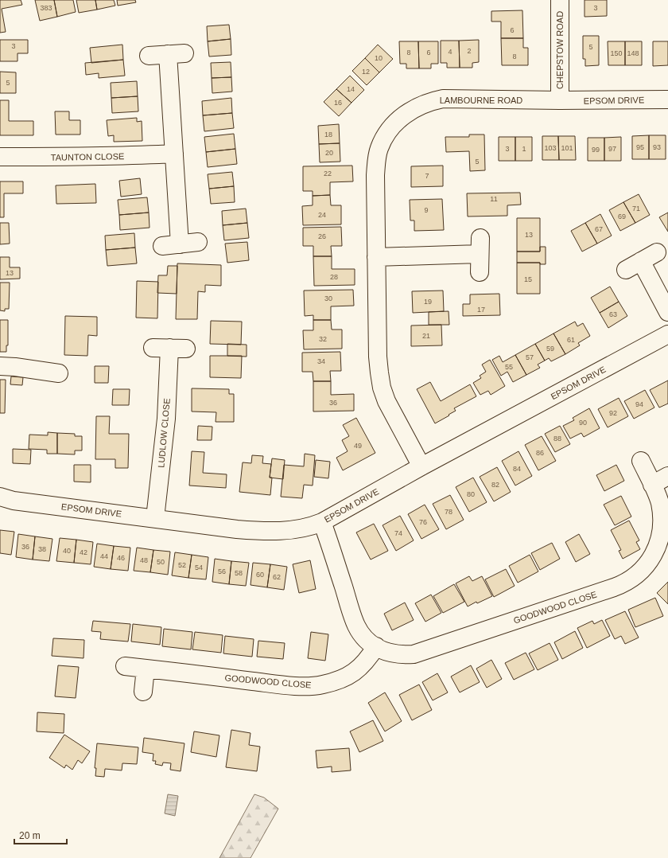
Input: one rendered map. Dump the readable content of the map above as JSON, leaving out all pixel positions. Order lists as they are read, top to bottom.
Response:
{
  "streets": {
    "street": [
      "CHEPSTOW ROAD",
      "LAMBOURNE ROAD",
      "EPSOM DRIVE",
      "TAUNTON CLOSE",
      "LUDLOW CLOSE",
      "GOODWOOD CLOSE"
    ]
  },
  "crossings": [
    ["CHEPSTOW ROAD", "LAMBOURNE ROAD"],
    ["CHEPSTOW ROAD", "EPSOM DRIVE"],
    ["LAMBOURNE ROAD", "EPSOM DRIVE"],
    ["EPSOM DRIVE", "LUDLOW CLOSE"],
    ["EPSOM DRIVE", "GOODWOOD CLOSE"]
  ],
  "house_numbers": [
    "383",
    "3",
    "6",
    "3",
    "5",
    "2",
    "4",
    "8",
    "6",
    "150",
    "148",
    "8",
    "10",
    "12",
    "5",
    "14",
    "16",
    "18",
    "95",
    "93",
    "103",
    "101",
    "3",
    "1",
    "97",
    "99",
    "20",
    "5",
    "22",
    "7",
    "11",
    "71",
    "9",
    "24",
    "69",
    "67",
    "13",
    "26",
    "13",
    "28",
    "15",
    "30",
    "19",
    "17",
    "63",
    "21",
    "32",
    "61",
    "59",
    "57",
    "34",
    "55",
    "36",
    "94",
    "92",
    "90",
    "88",
    "49",
    "86",
    "84",
    "82",
    "80",
    "78",
    "76",
    "74",
    "36",
    "38",
    "40",
    "42",
    "44",
    "46",
    "48",
    "50",
    "52",
    "54",
    "56",
    "58",
    "60",
    "62"
  ],
  "scale_bar": "20 m"
}
